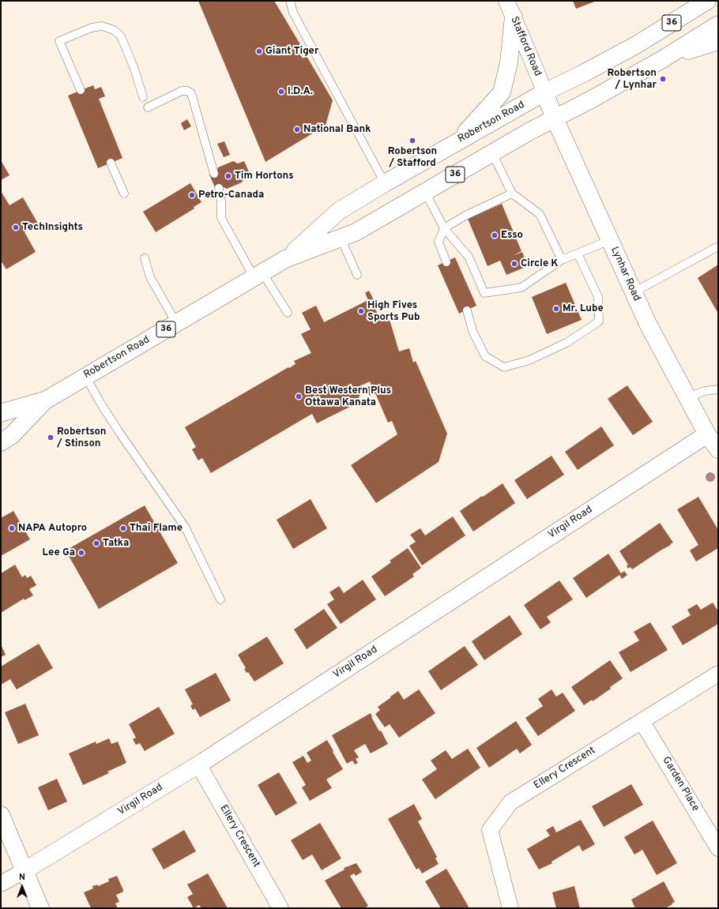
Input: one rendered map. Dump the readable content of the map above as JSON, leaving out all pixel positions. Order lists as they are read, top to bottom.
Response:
{
  "streets": {
    "main road": [
      "36",
      "Robertson Road",
      "Lynhar Road",
      "Virgil Road"
    ],
    "street": ["Stafford Road", "Ellery Crescent", "Garden Place"]
  },
  "crossings": [
    ["Stafford Road", "Robertson Road"],
    ["Stafford Road", "Lynhar Road"],
    ["Robertson Road", "Lynhar Road"],
    ["Lynhar Road", "Virgil Road"],
    ["Virgil Road", "Ellery Crescent"],
    ["Ellery Crescent", "Garden Place"]
  ],
  "places": [
    "Giant Tiger",
    "Robertson / Lynhar",
    "I.D.A.",
    "National Bank",
    "Robertson / Stafford",
    "Tim Hortons",
    "Petro-Canada",
    "TechInsights",
    "Esso",
    "Circle K",
    "Mr. Lube",
    "High Fives Sports Pub",
    "Best Western Plus Ottawa Kanata",
    "Robertson / Stinson",
    "NAPA Autopro",
    "Thai Flame",
    "Tatka",
    "Lee Ga"
  ],
  "north": "top"
}
